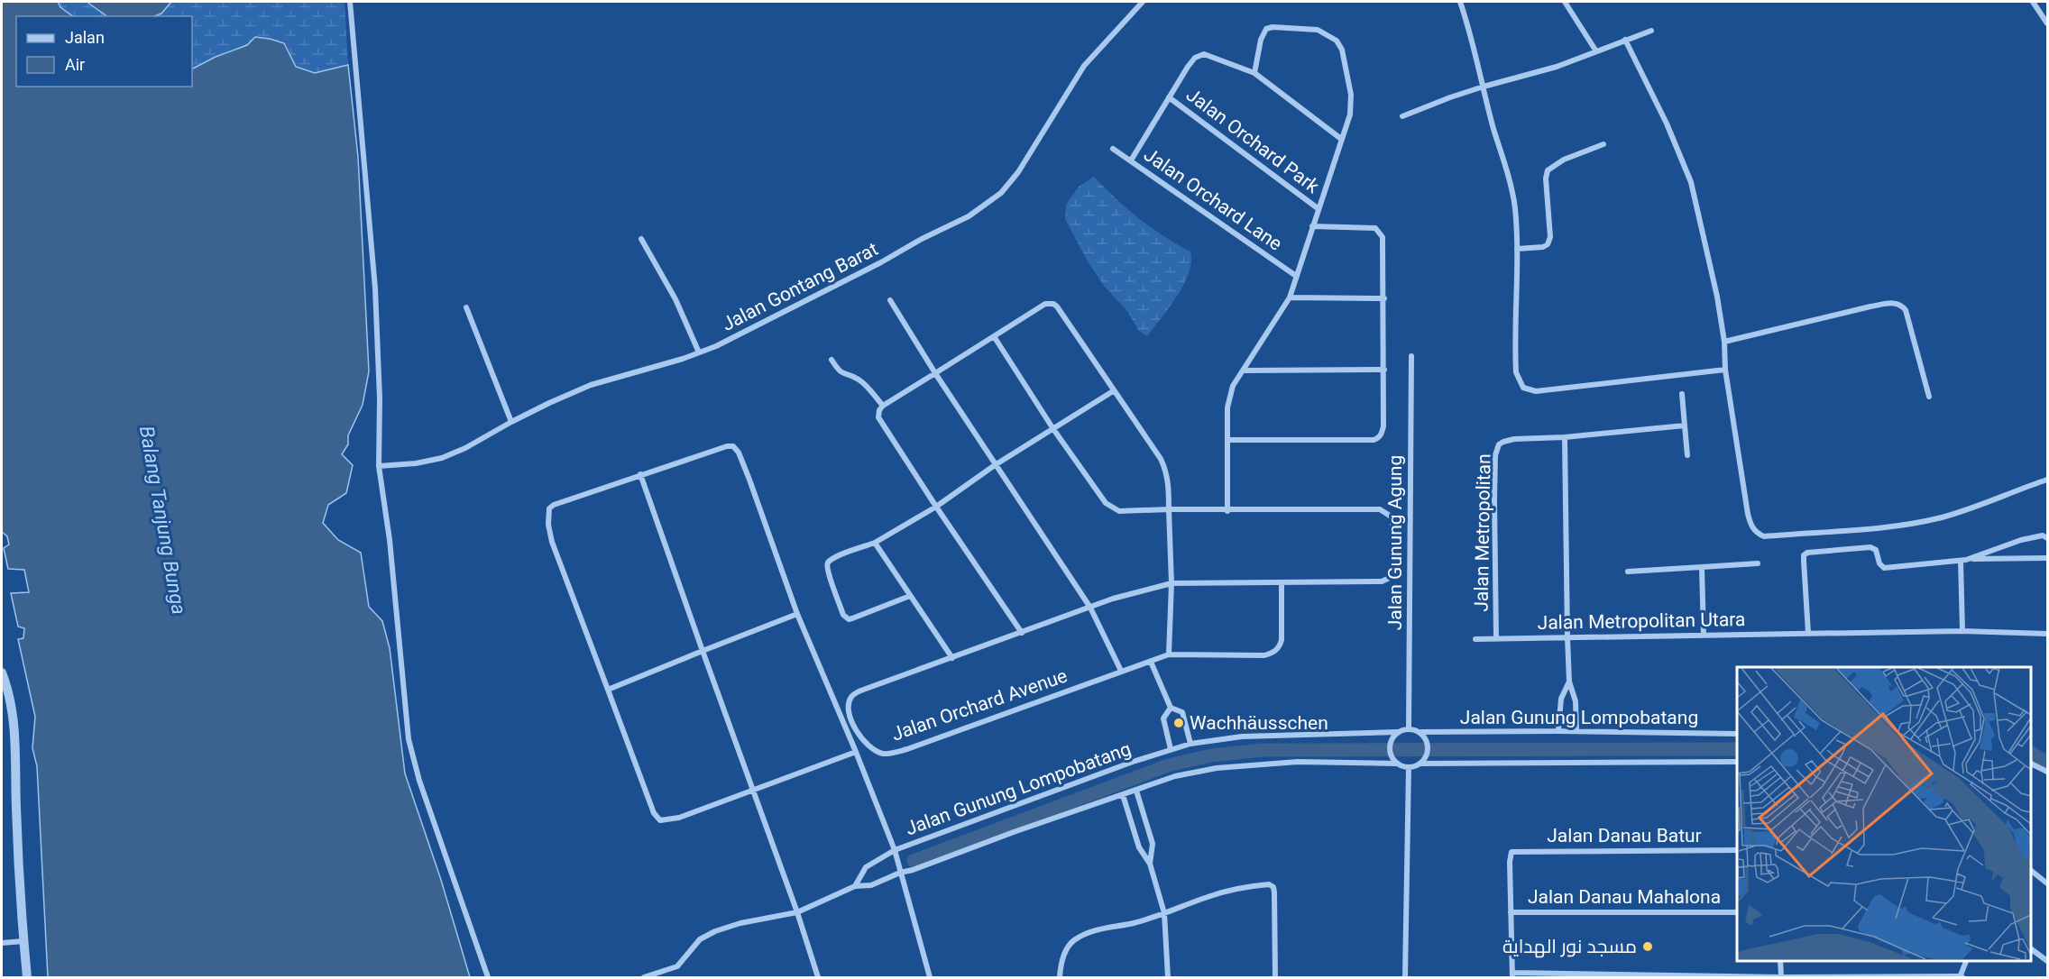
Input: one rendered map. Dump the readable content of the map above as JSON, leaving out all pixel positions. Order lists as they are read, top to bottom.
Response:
{
  "streets": {
    "street": [
      "Jalan Orchard Park",
      "Jalan Orchard Lane",
      "Jalan Gontang Barat",
      "Jalan Metropolitan",
      "Jalan Gunung Agung",
      "Jalan Metropolitan Utara",
      "Jalan Orchard Avenue",
      "Jalan Gunung Lompobatang",
      "Jalan Danau Batur",
      "Jalan Danau Mahalona"
    ]
  },
  "crossings": [
    ["Jalan Metropolitan", "Jalan Metropolitan Utara"],
    ["Jalan Gunung Agung", "Jalan Gunung Lompobatang"],
    ["Jalan Danau Batur", "Jalan Danau Mahalona"]
  ],
  "water": ["Balang Tanjung Bunga"],
  "places": ["Wachhäusschen", "مسجد نور الهداية"],
  "legend": ["Jalan", "Air"]
}
